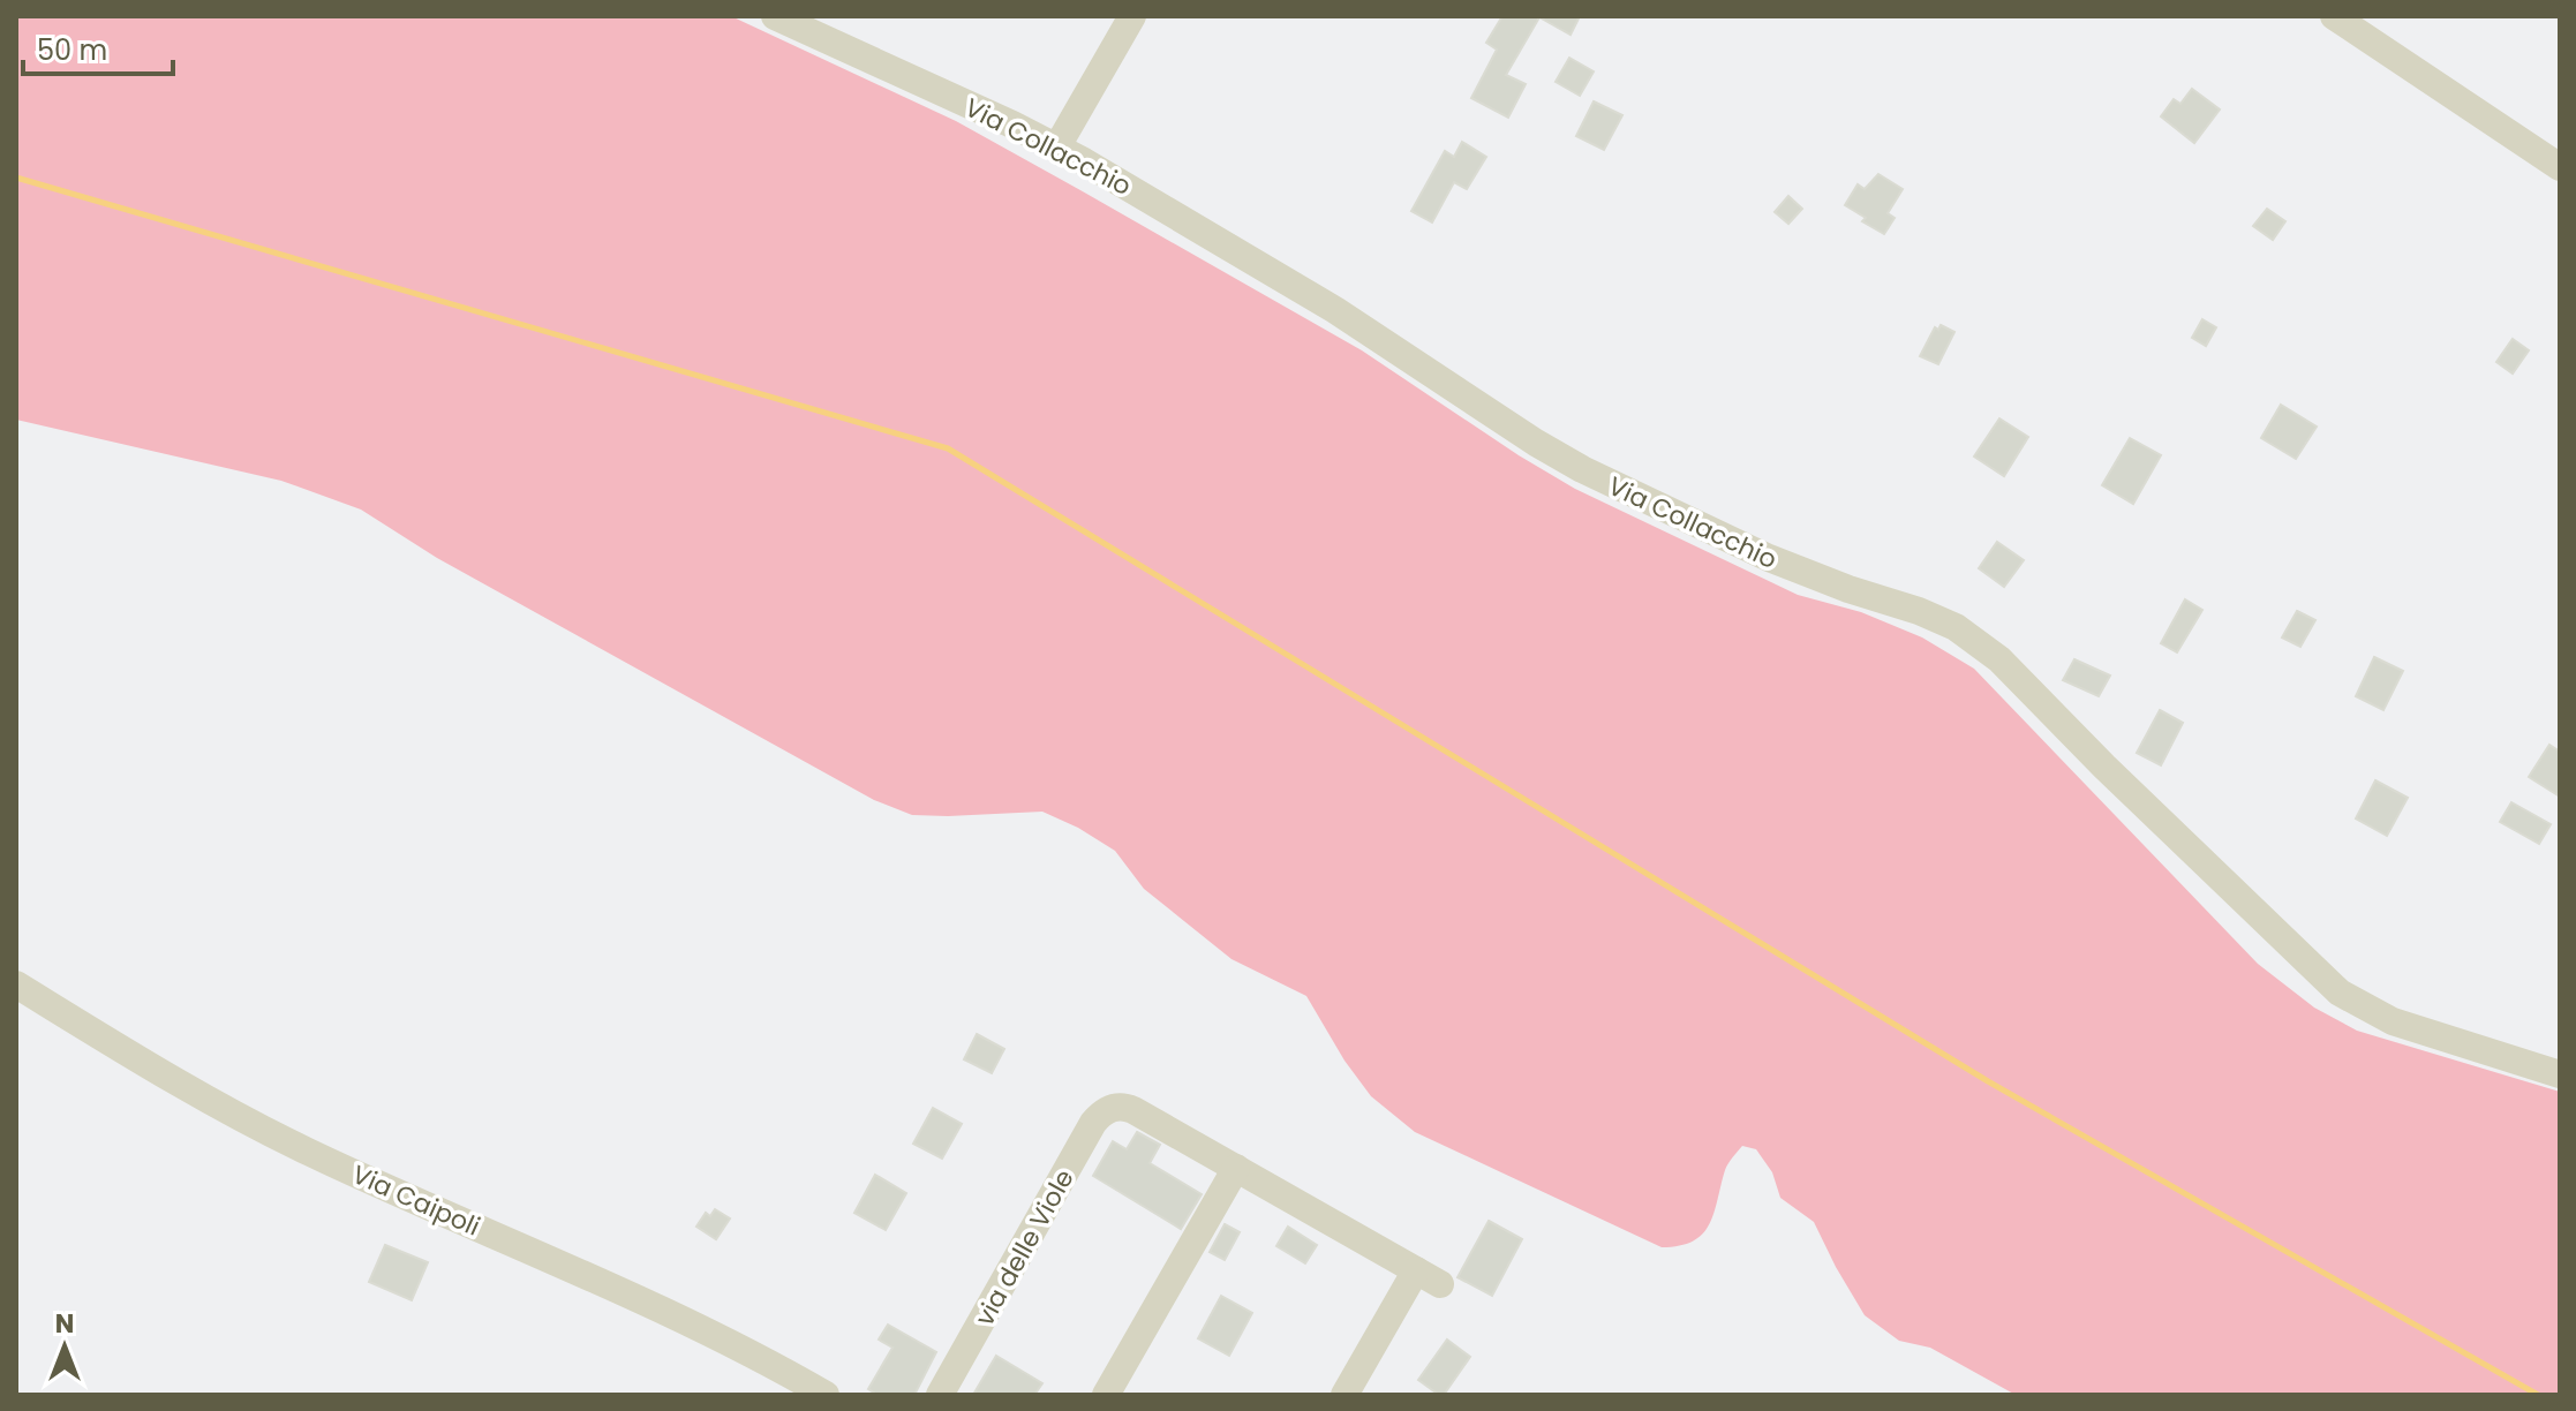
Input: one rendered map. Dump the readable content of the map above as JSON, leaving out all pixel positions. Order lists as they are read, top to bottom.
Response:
{
  "streets": {
    "street": ["Via Collacchio", "Via Caipoli", "via delle Viole"]
  },
  "scale_bar": "50 m",
  "north": "top"
}
